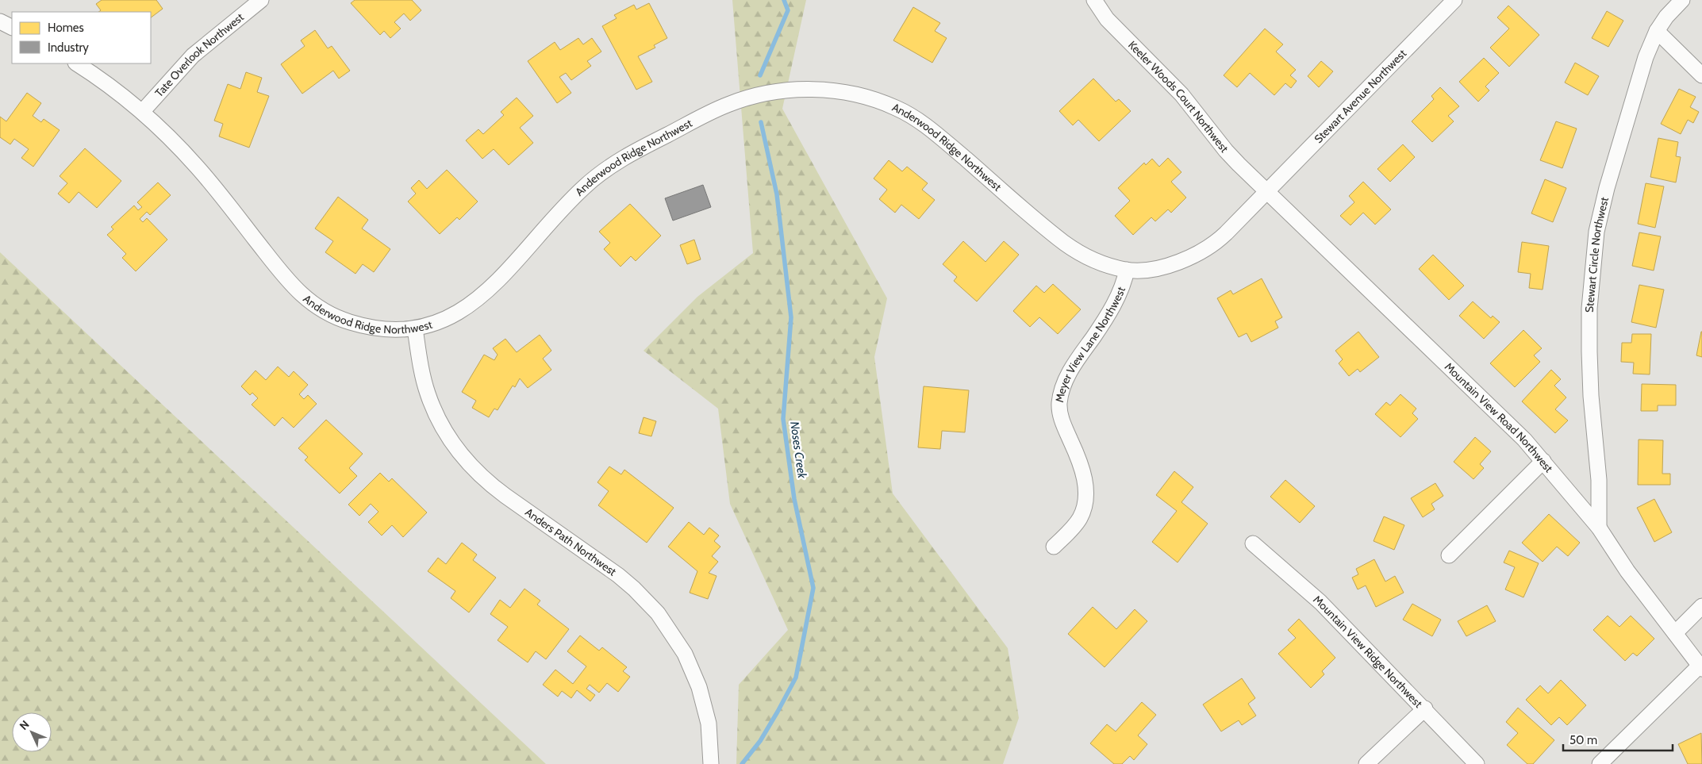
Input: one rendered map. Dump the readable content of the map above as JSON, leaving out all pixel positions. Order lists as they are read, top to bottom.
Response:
{
  "streets": {
    "street": [
      "Tate Overlook Northwest",
      "Stewart Avenue Northwest",
      "Keeler Woods Court Northwest",
      "Anderwood Ridge Northwest",
      "Stewart Circle Northwest",
      "Meyer View Lane Northwest",
      "Mountain View Road Northwest",
      "Anders Path Northwest",
      "Mountain View Ridge Northwest"
    ]
  },
  "crossings": [
    ["Tate Overlook Northwest", "Anderwood Ridge Northwest"],
    ["Stewart Avenue Northwest", "Keeler Woods Court Northwest"],
    ["Stewart Avenue Northwest", "Anderwood Ridge Northwest"],
    ["Stewart Avenue Northwest", "Mountain View Road Northwest"],
    ["Keeler Woods Court Northwest", "Anderwood Ridge Northwest"],
    ["Keeler Woods Court Northwest", "Mountain View Road Northwest"],
    ["Anderwood Ridge Northwest", "Meyer View Lane Northwest"],
    ["Anderwood Ridge Northwest", "Mountain View Road Northwest"],
    ["Anderwood Ridge Northwest", "Anders Path Northwest"],
    ["Stewart Circle Northwest", "Mountain View Road Northwest"]
  ],
  "water": ["Noses Creek"],
  "legend": ["Homes", "Industry"],
  "scale_bar": "50 m",
  "north": "top left"
}
